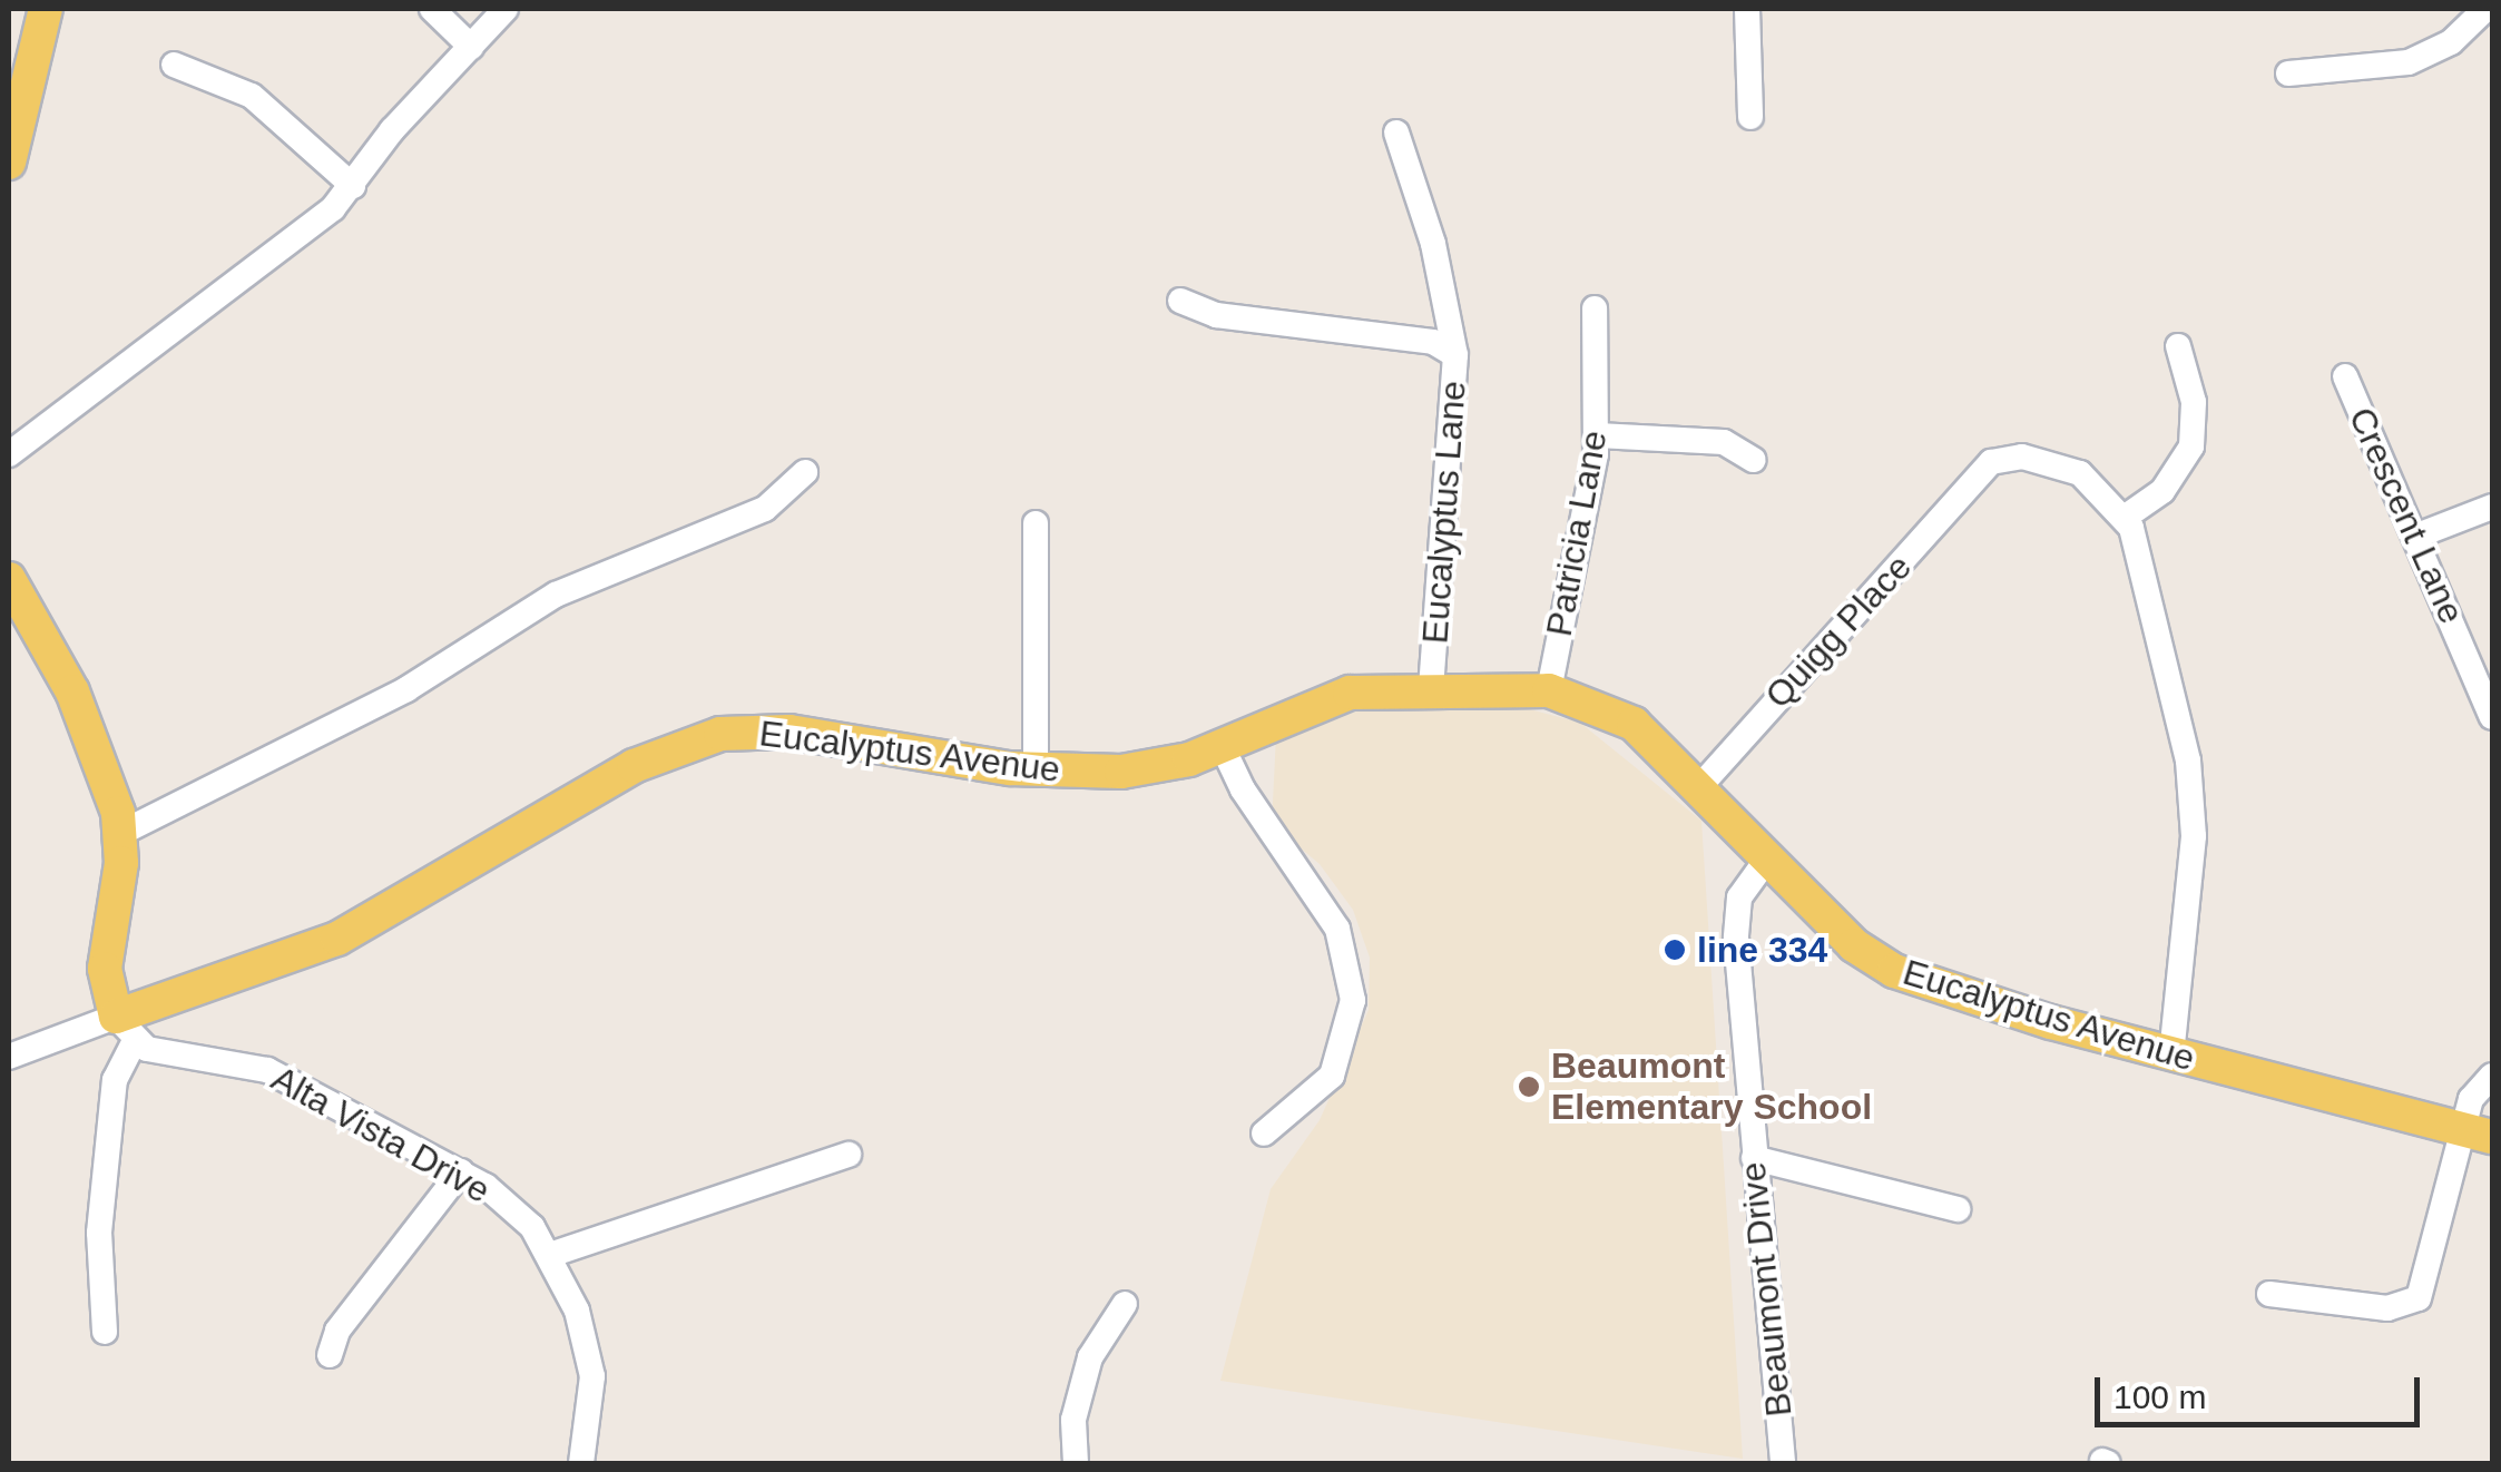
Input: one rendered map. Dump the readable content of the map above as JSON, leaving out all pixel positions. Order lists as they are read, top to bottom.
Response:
{
  "streets": {
    "main road": ["Eucalyptus Avenue"],
    "street": [
      "Eucalyptus Lane",
      "Crescent Lane",
      "Patricia Lane",
      "Quigg Place",
      "Alta Vista Drive",
      "Beaumont Drive"
    ]
  },
  "crossings": [
    ["Eucalyptus Lane", "Eucalyptus Avenue"],
    ["Patricia Lane", "Eucalyptus Avenue"],
    ["Quigg Place", "Eucalyptus Avenue"],
    ["Eucalyptus Avenue", "Alta Vista Drive"],
    ["Eucalyptus Avenue", "Beaumont Drive"]
  ],
  "places": ["line 334", "Beaumont Elementary School"],
  "scale_bar": "100 m"
}
